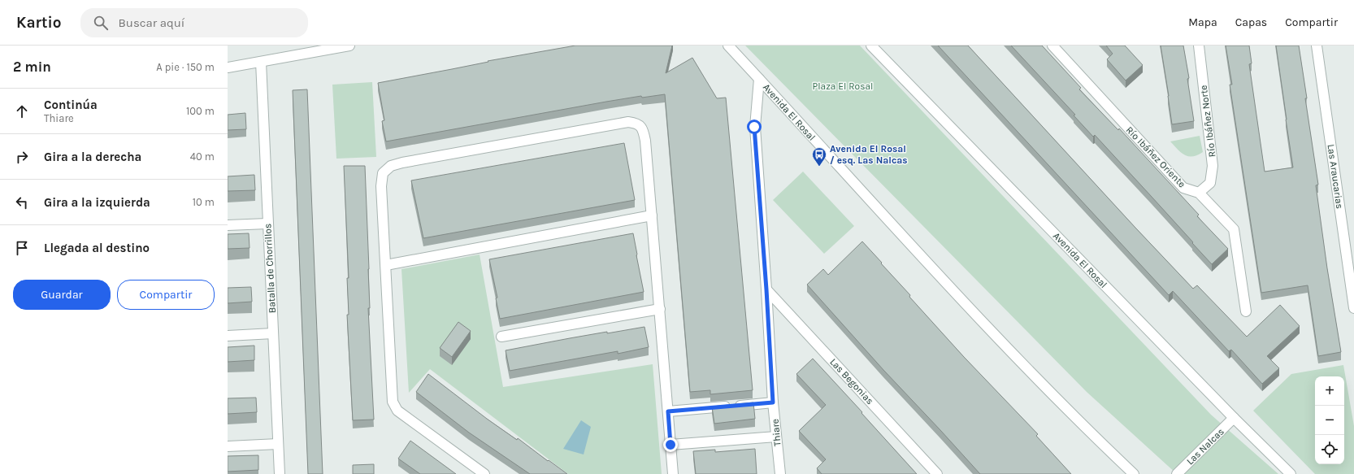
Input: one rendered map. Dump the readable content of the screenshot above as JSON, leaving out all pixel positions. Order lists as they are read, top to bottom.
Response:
{
  "streets": {
    "street": [
      "Avenida El Rosal",
      "Río Ibáñez Norte",
      "Río Ibáñez Oriente",
      "Las Araucarias",
      "Batalla de Chorrillos",
      "Las Begonias",
      "Thiare",
      "Las Nalcas"
    ]
  },
  "crossings": [
    ["Avenida El Rosal", "Thiare"],
    ["Avenida El Rosal", "Las Nalcas"],
    ["Río Ibáñez Norte", "Río Ibáñez Oriente"],
    ["Las Begonias", "Thiare"]
  ],
  "parks": ["Plaza El Rosal"],
  "places": {
    "bus stop": ["Avenida El Rosal / esq. Las Nalcas"]
  },
  "page": {
    "header": "Kartio",
    "search": "Buscar aquí",
    "nav": ["Mapa", "Capas", "Compartir"],
    "heading": ["2 min", "A pie · 150 m"],
    "list": [
      ["Continúa", "Thiare", "100 m"],
      ["Gira a la derecha", "40 m"],
      ["Gira a la izquierda", "10 m"],
      "Llegada al destino"
    ],
    "buttons": ["Guardar", "Compartir"],
    "map_buttons": ["+", "−"]
  }
}
